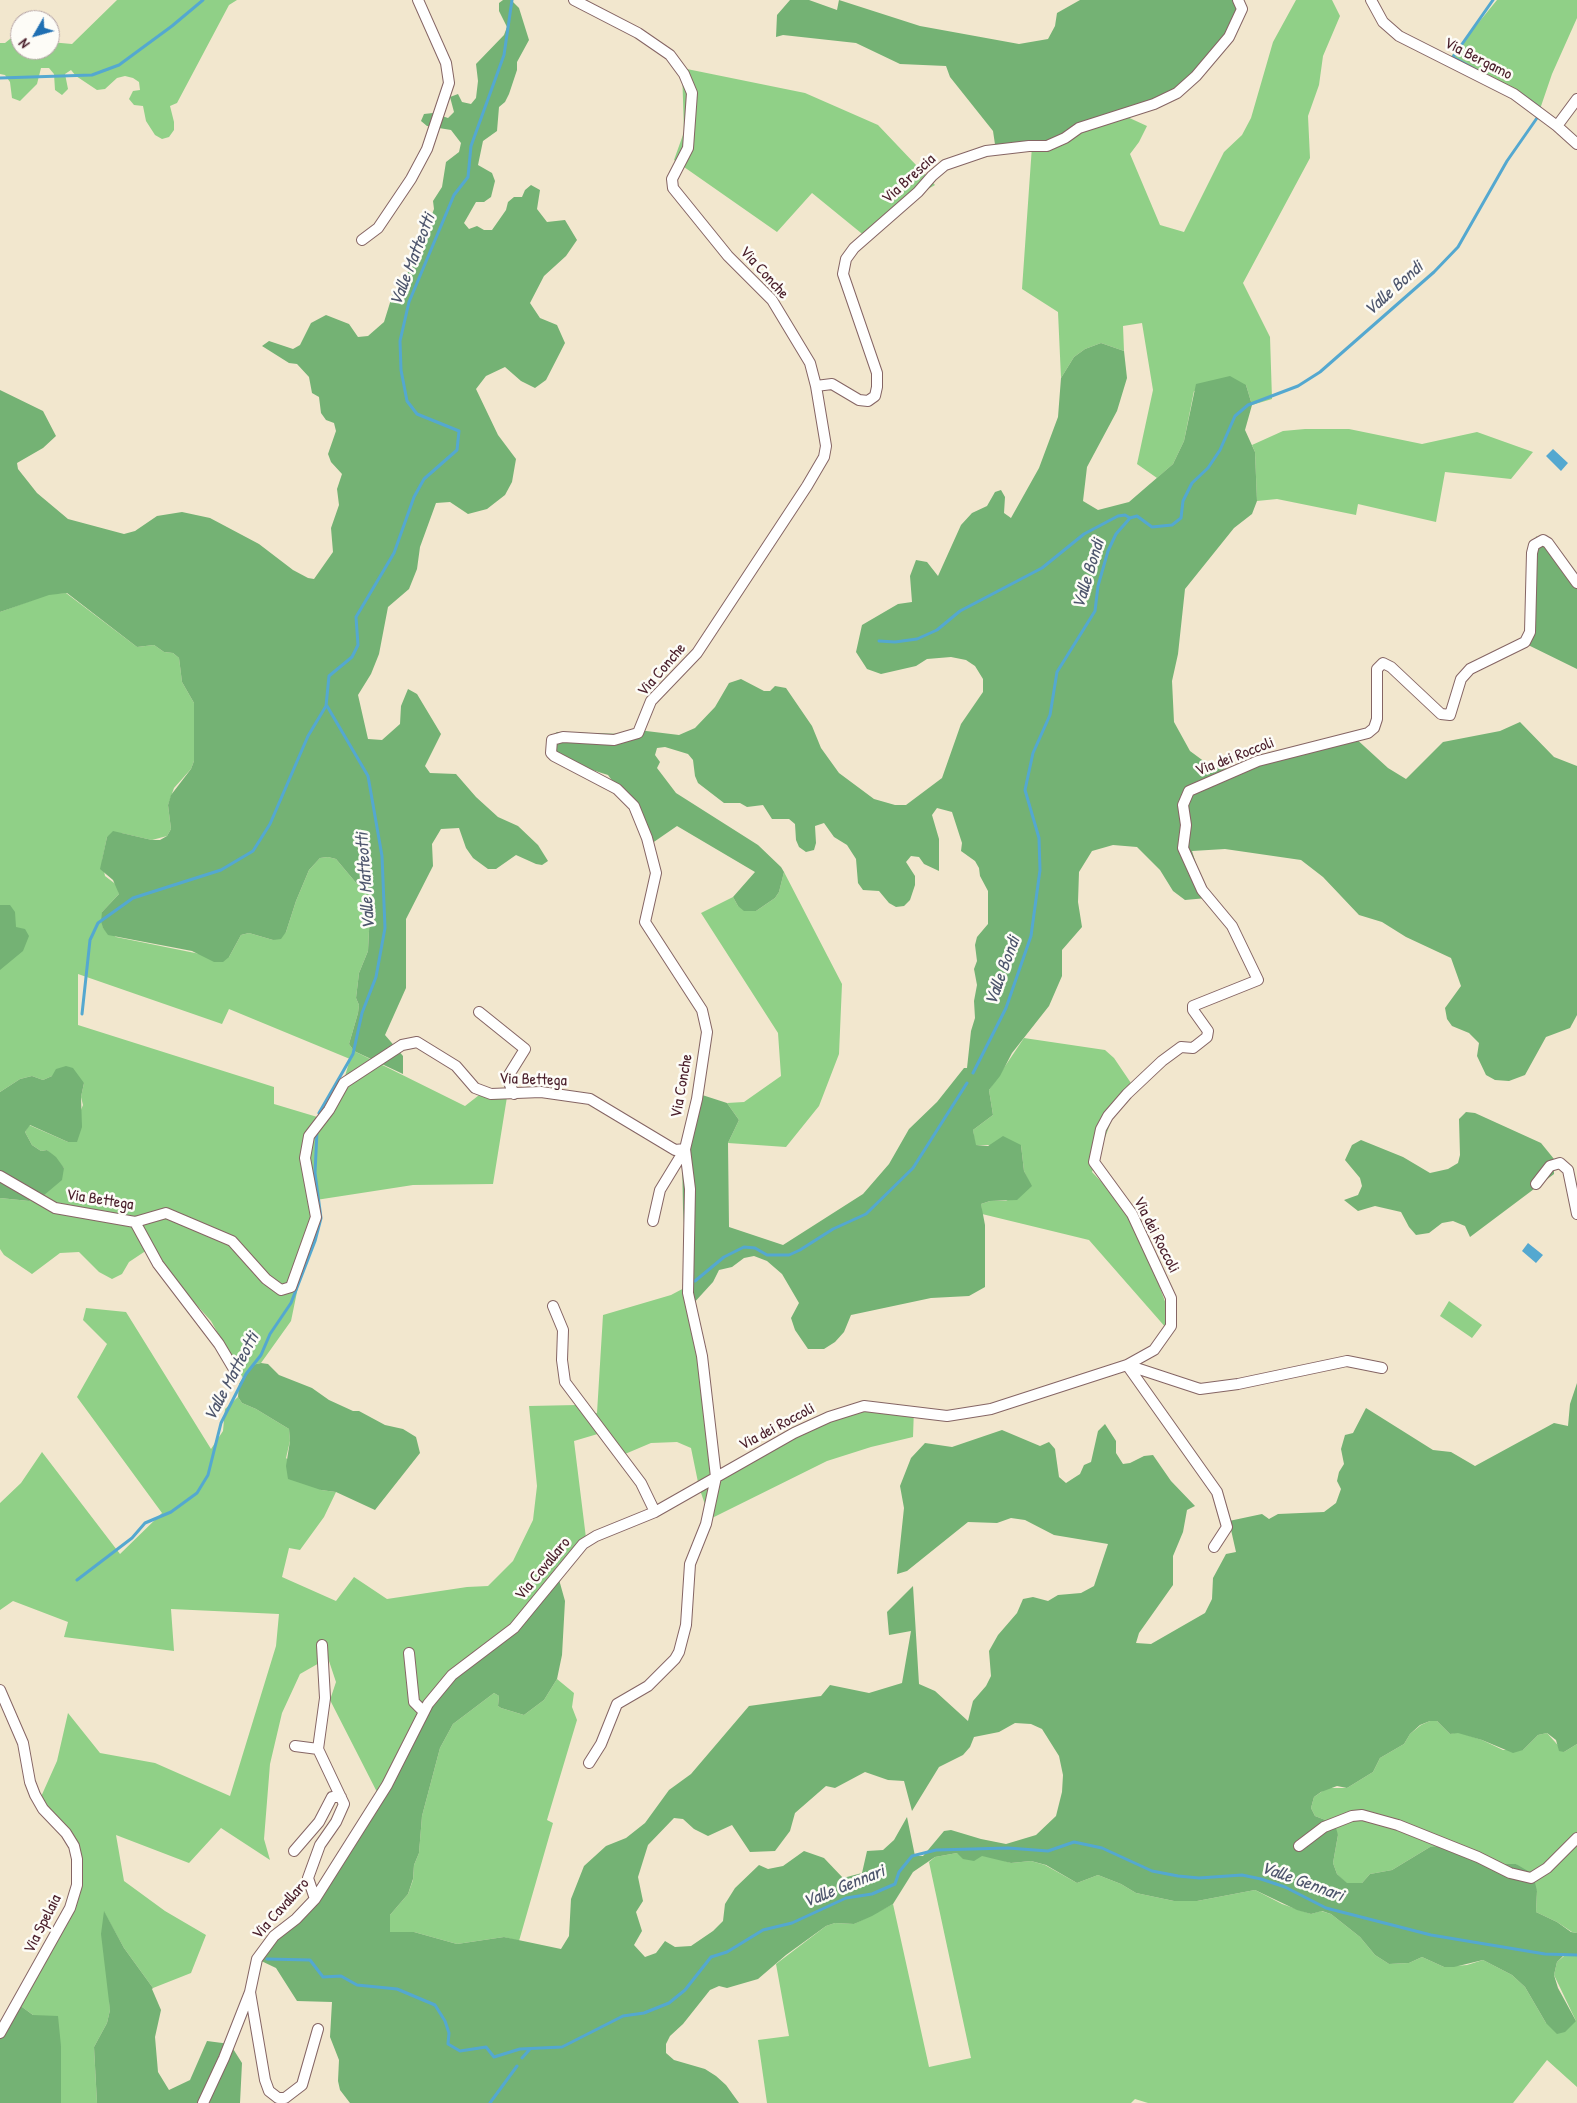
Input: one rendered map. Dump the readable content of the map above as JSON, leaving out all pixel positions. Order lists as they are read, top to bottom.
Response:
{
  "streets": {
    "street": [
      "Via Bergamo",
      "Via Brescia",
      "Via Conche",
      "Via dei Roccoli",
      "Via Bettega",
      "Via Cavallaro",
      "Via Spelaia"
    ]
  },
  "crossings": [
    ["Via Brescia", "Via Conche"],
    ["Via Conche", "Via dei Roccoli"],
    ["Via Conche", "Via Bettega"],
    ["Via Conche", "Via Cavallaro"],
    ["Via dei Roccoli", "Via Cavallaro"]
  ],
  "water": ["Valle Matteotti", "Valle Bondi", "Valle Gennari"],
  "north": "bottom left"
}
